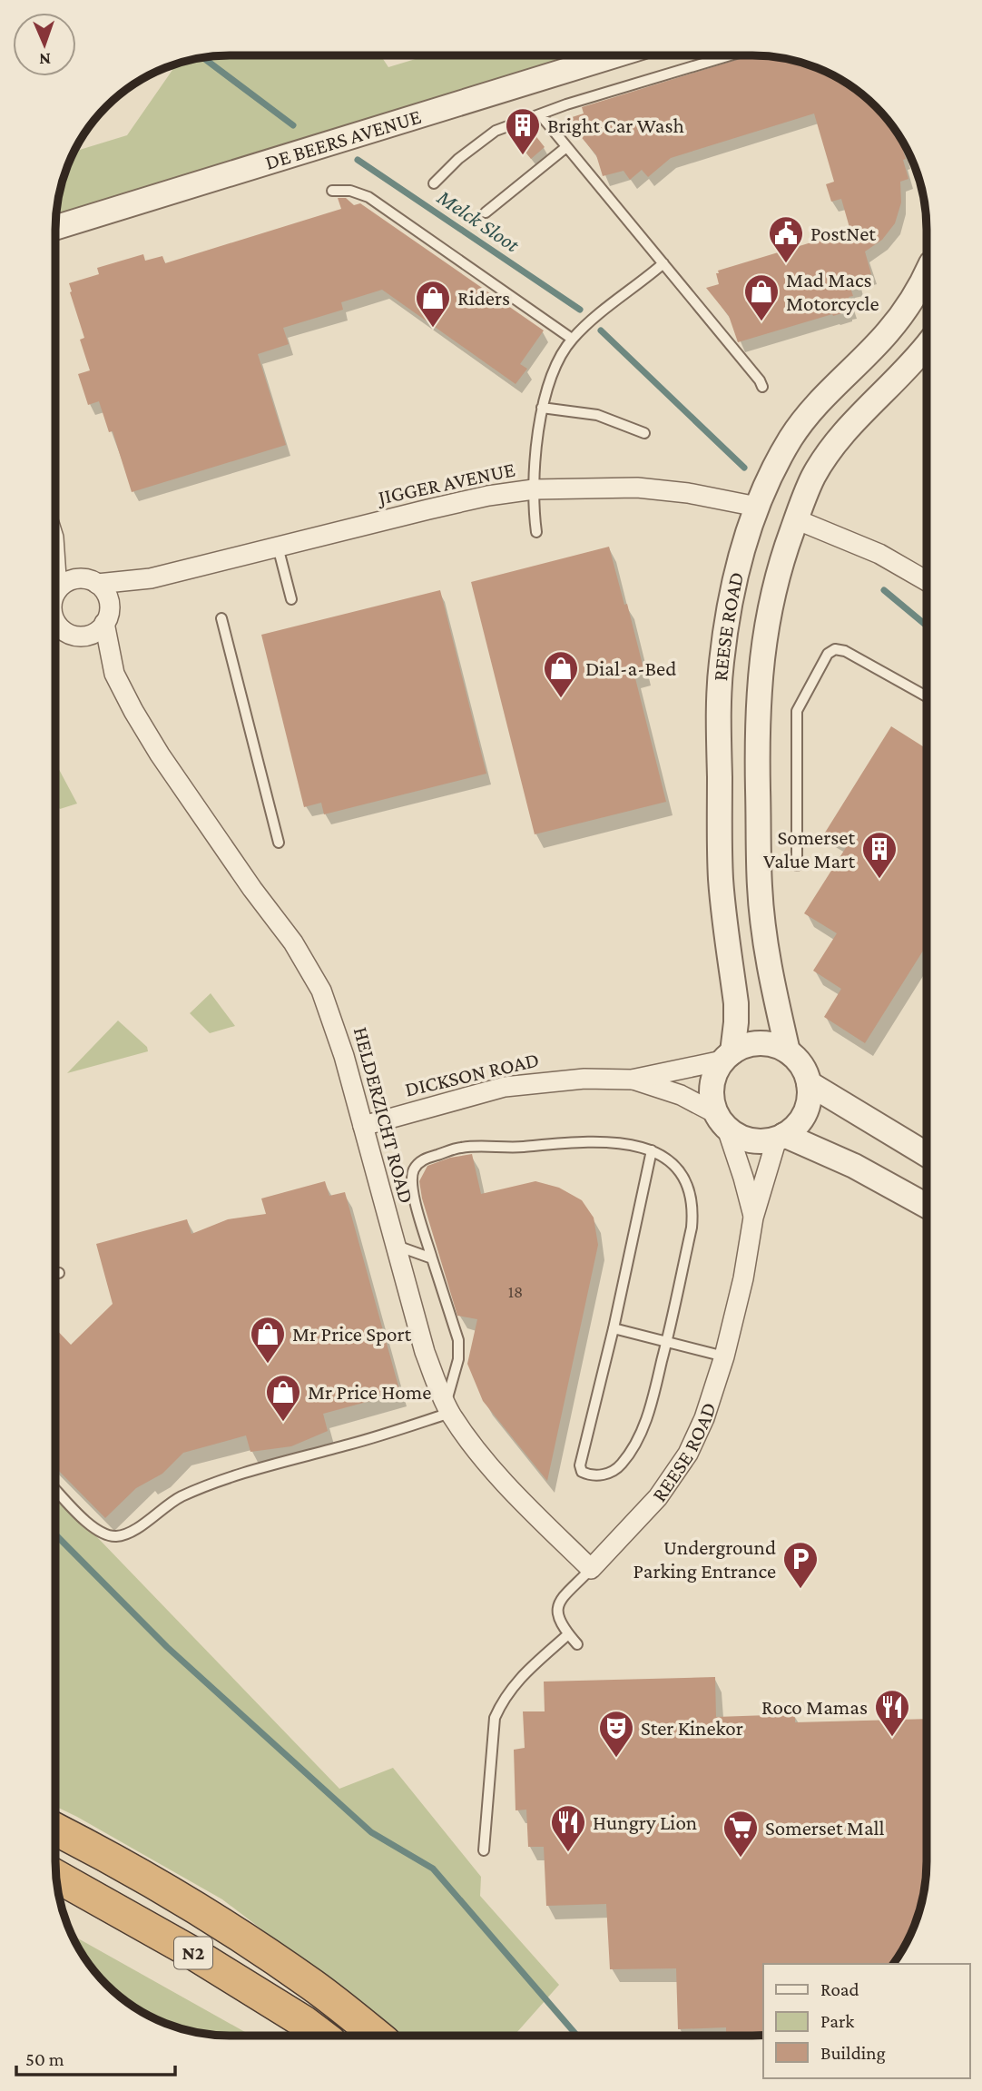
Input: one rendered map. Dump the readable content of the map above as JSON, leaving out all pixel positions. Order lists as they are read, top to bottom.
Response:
{
  "streets": {
    "highway": ["N2"],
    "street": [
      "DE BEERS AVENUE",
      "JIGGER AVENUE",
      "REESE ROAD",
      "DICKSON ROAD",
      "HELDERZICHT ROAD"
    ]
  },
  "crossings": [
    ["JIGGER AVENUE", "REESE ROAD"],
    ["JIGGER AVENUE", "HELDERZICHT ROAD"],
    ["REESE ROAD", "DICKSON ROAD"],
    ["REESE ROAD", "HELDERZICHT ROAD"],
    ["DICKSON ROAD", "HELDERZICHT ROAD"]
  ],
  "water": ["Melck Sloot"],
  "places": {
    "building": ["Bright Car Wash", "Somerset Value Mart"],
    "public building": ["PostNet"],
    "shop": [
      "Mad Macs Motorcycle",
      "Riders",
      "Dial-a-Bed",
      "Mr Price Sport",
      "Mr Price Home"
    ],
    "parking": ["Underground Parking Entrance"],
    "restaurant": ["Roco Mamas", "Hungry Lion"],
    "theatre": ["Ster Kinekor"],
    "supermarket": ["Somerset Mall"]
  },
  "house_numbers": ["18"],
  "legend": ["Road", "Park", "Building"],
  "scale_bar": "50 m",
  "north": "bottom"
}
